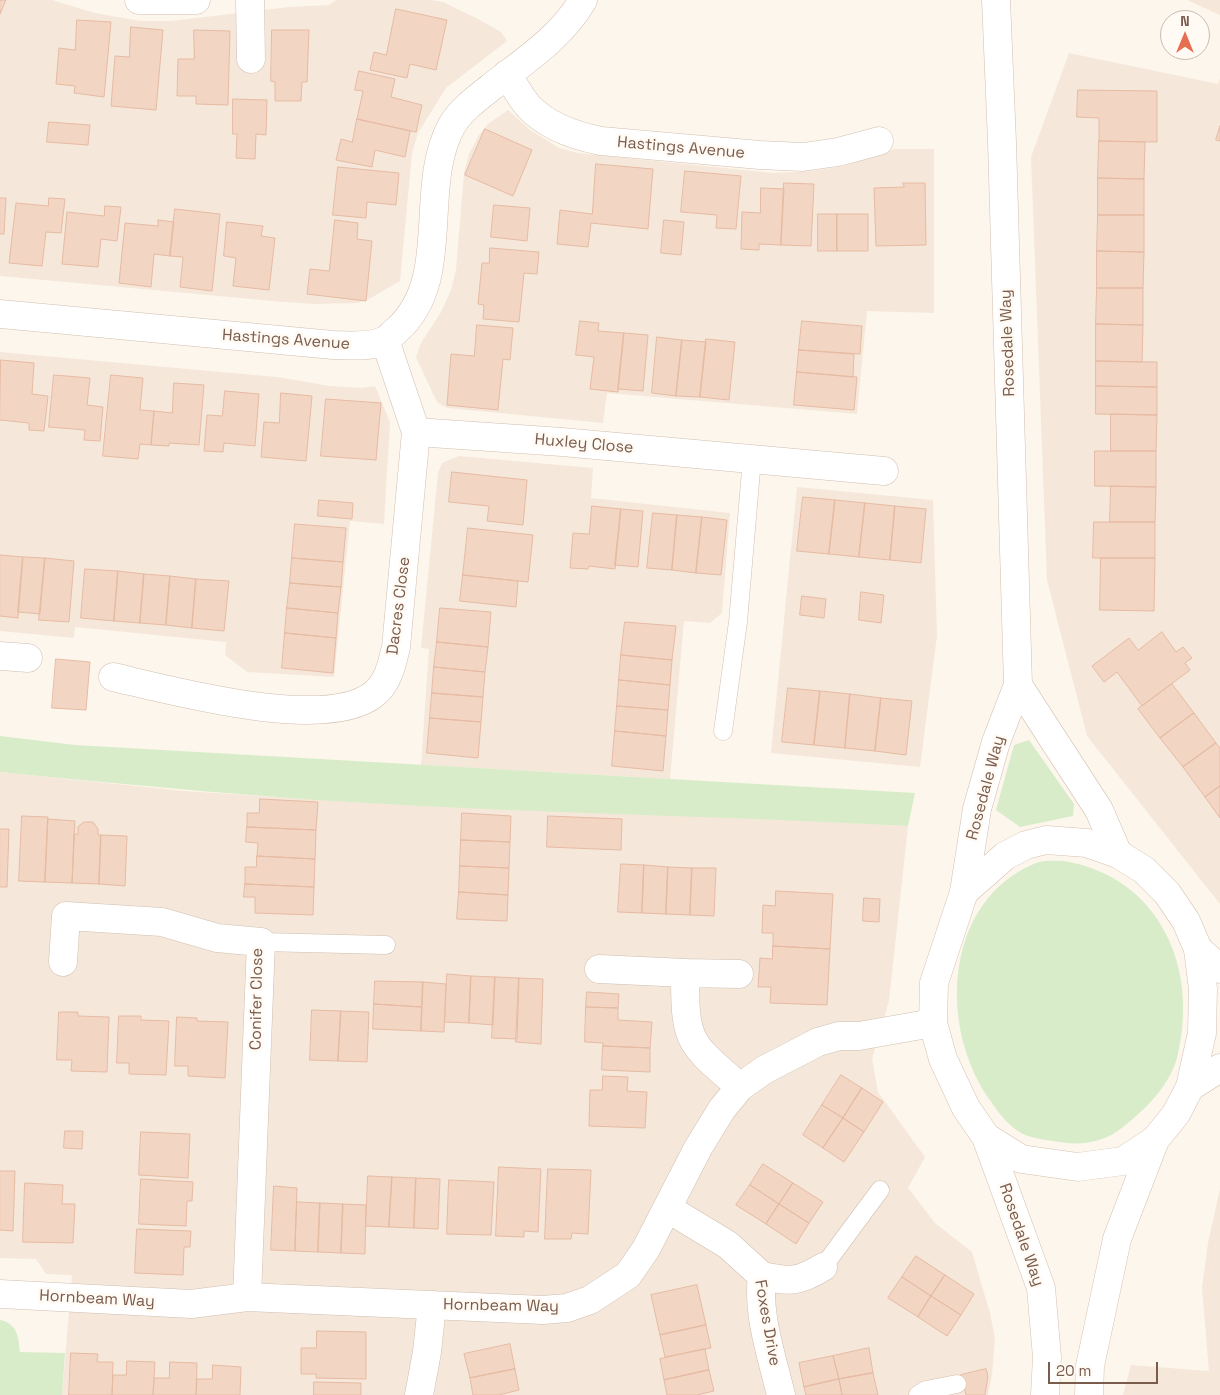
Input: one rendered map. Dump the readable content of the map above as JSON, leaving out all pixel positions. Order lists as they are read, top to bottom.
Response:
{
  "streets": {
    "street": [
      "Hastings Avenue",
      "Rosedale Way",
      "Huxley Close",
      "Dacres Close",
      "Conifer Close",
      "Hornbeam Way",
      "Foxes Drive"
    ]
  },
  "crossings": [
    ["Hastings Avenue", "Dacres Close"],
    ["Rosedale Way", "Hornbeam Way"],
    ["Huxley Close", "Dacres Close"],
    ["Conifer Close", "Hornbeam Way"],
    ["Hornbeam Way", "Foxes Drive"]
  ],
  "scale_bar": "20 m",
  "north": "top"
}
